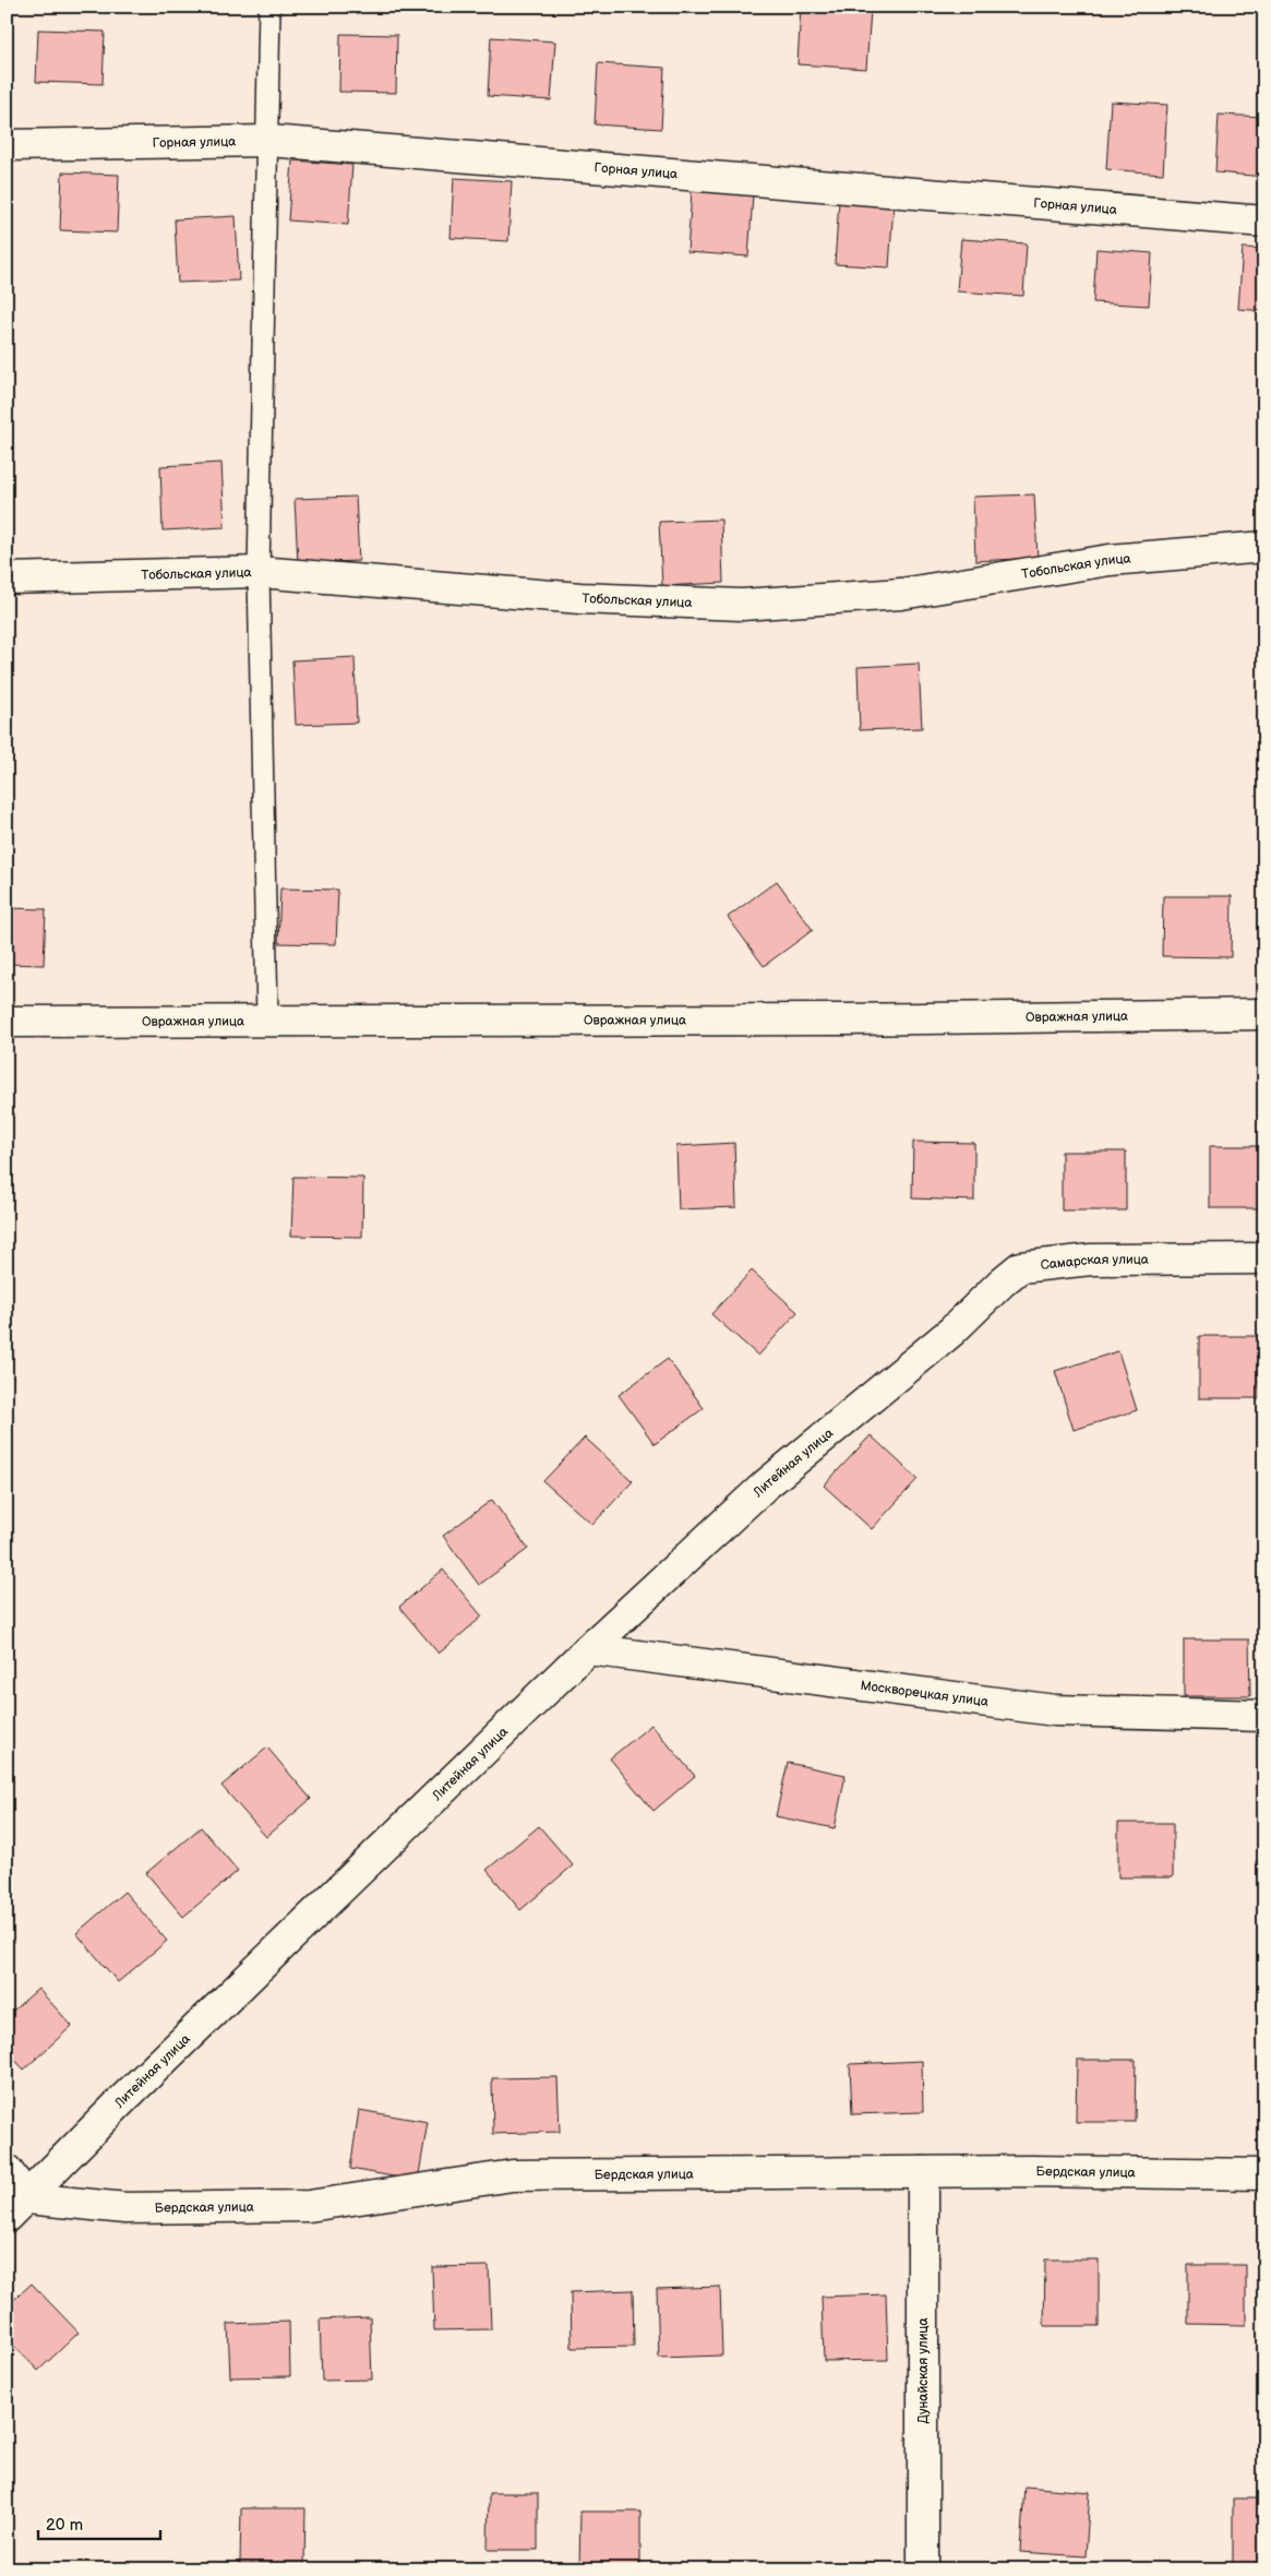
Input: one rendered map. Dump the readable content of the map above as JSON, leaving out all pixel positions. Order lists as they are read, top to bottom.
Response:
{
  "streets": {
    "street": [
      "Горная улица",
      "Тобольская улица",
      "Овражная улица",
      "Самарская улица",
      "Литейная улица",
      "Москворецкая улица",
      "Бердская улица",
      "Дунайская улица"
    ]
  },
  "crossings": [
    ["Самарская улица", "Литейная улица"],
    ["Литейная улица", "Москворецкая улица"],
    ["Литейная улица", "Бердская улица"],
    ["Бердская улица", "Дунайская улица"]
  ],
  "scale_bar": "20 m"
}
